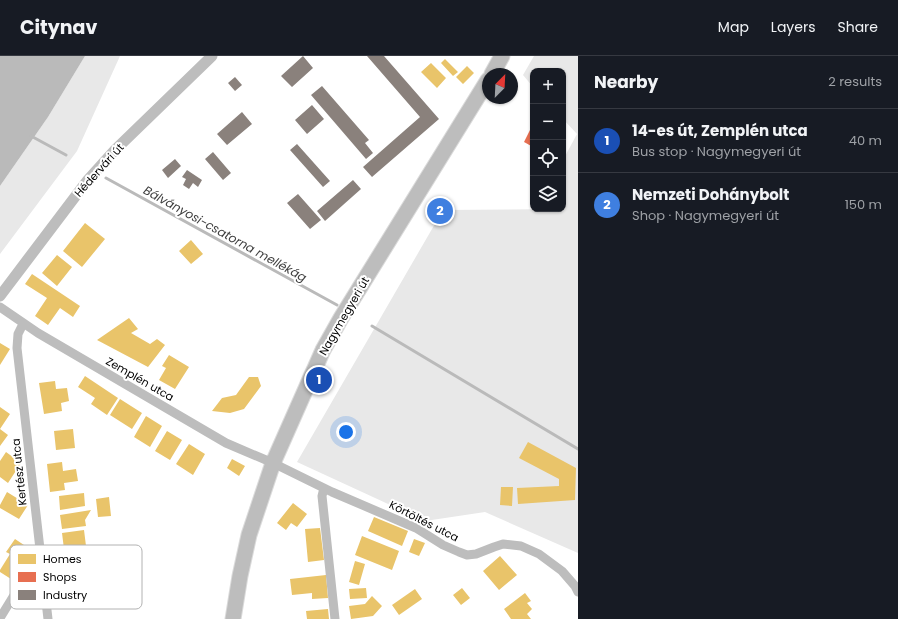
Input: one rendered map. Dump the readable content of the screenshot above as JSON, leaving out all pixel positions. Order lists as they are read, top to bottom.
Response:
{
  "streets": {
    "main road": ["Nagymegyeri út"],
    "street": [
      "Hédervári út",
      "Zemplén utca",
      "Kertész utca",
      "Körtöltés utca"
    ]
  },
  "crossings": [
    ["Nagymegyeri út", "Zemplén utca"],
    ["Nagymegyeri út", "Körtöltés utca"],
    ["Zemplén utca", "Kertész utca"],
    ["Zemplén utca", "Körtöltés utca"]
  ],
  "water": ["Bálványosi-csatorna mellékág"],
  "legend": ["Homes", "Shops", "Industry"],
  "north": "top right",
  "page": {
    "header": "Citynav",
    "nav": ["Map", "Layers", "Share"],
    "heading": ["Nearby", "2 results"],
    "map_buttons": ["+", "−"],
    "list": [
      {
        "mark": "1",
        "name": "14-es út, Zemplén utca",
        "note": "Bus stop · Nagymegyeri út",
        "value": "40 m"
      },
      {
        "mark": "2",
        "name": "Nemzeti Dohánybolt",
        "note": "Shop · Nagymegyeri út",
        "value": "150 m"
      }
    ],
    "pins": ["2", "1"]
  }
}
